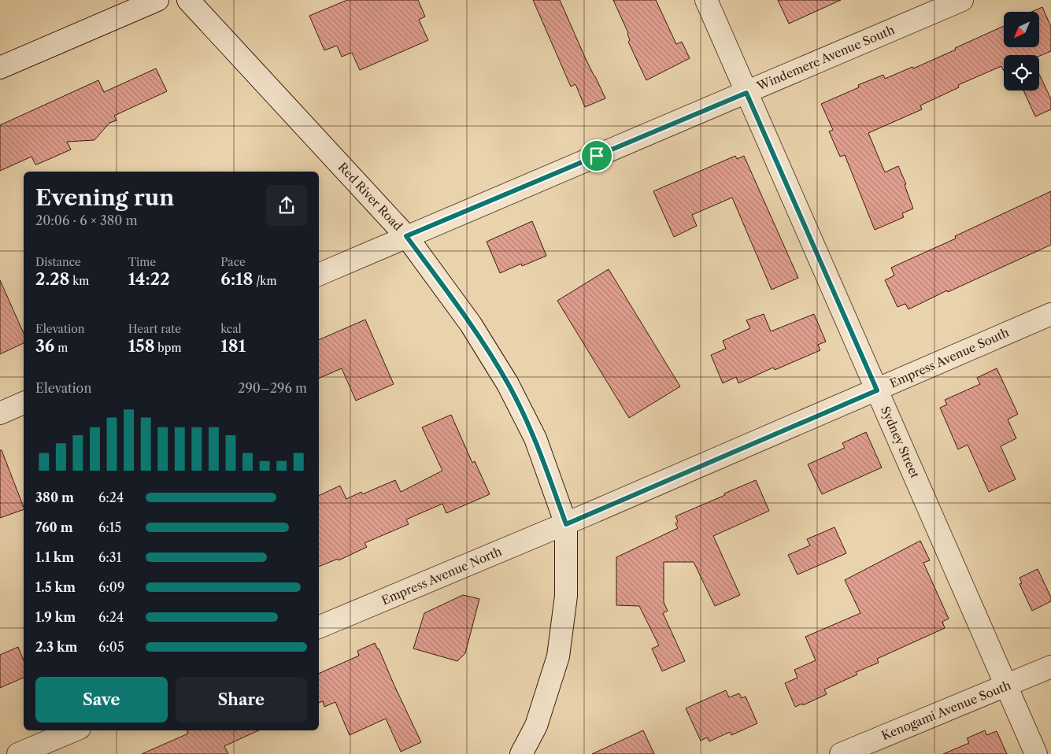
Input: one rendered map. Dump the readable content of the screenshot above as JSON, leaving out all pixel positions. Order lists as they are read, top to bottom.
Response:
{
  "streets": {
    "street": [
      "Windemere Avenue South",
      "Red River Road",
      "Empress Avenue South",
      "Sydney Street",
      "Empress Avenue North",
      "Kenogami Avenue South"
    ]
  },
  "crossings": [
    ["Windemere Avenue South", "Red River Road"],
    ["Windemere Avenue South", "Sydney Street"],
    ["Red River Road", "Empress Avenue South"],
    ["Red River Road", "Empress Avenue North"],
    ["Empress Avenue South", "Sydney Street"],
    ["Empress Avenue South", "Empress Avenue North"],
    ["Sydney Street", "Kenogami Avenue South"]
  ],
  "north": "bottom left",
  "page": {
    "heading": ["Evening run", "20:06 · 6 × 380 m"],
    "stats": [
      ["Distance", "2.28 km"],
      ["Time", "14:22"],
      ["Pace", "6:18 /km"],
      ["Elevation", "36 m"],
      ["Heart rate", "158 bpm"],
      ["kcal", "181"]
    ],
    "chart": ["Elevation", "290–296 m"],
    "list": [
      {
        "name": "380 m",
        "note": "6:24"
      },
      {
        "name": "760 m",
        "note": "6:15"
      },
      {
        "name": "1.1 km",
        "note": "6:31"
      },
      {
        "name": "1.5 km",
        "note": "6:09"
      },
      {
        "name": "1.9 km",
        "note": "6:24"
      },
      {
        "name": "2.3 km",
        "note": "6:05"
      }
    ],
    "buttons": ["Save", "Share"]
  }
}
